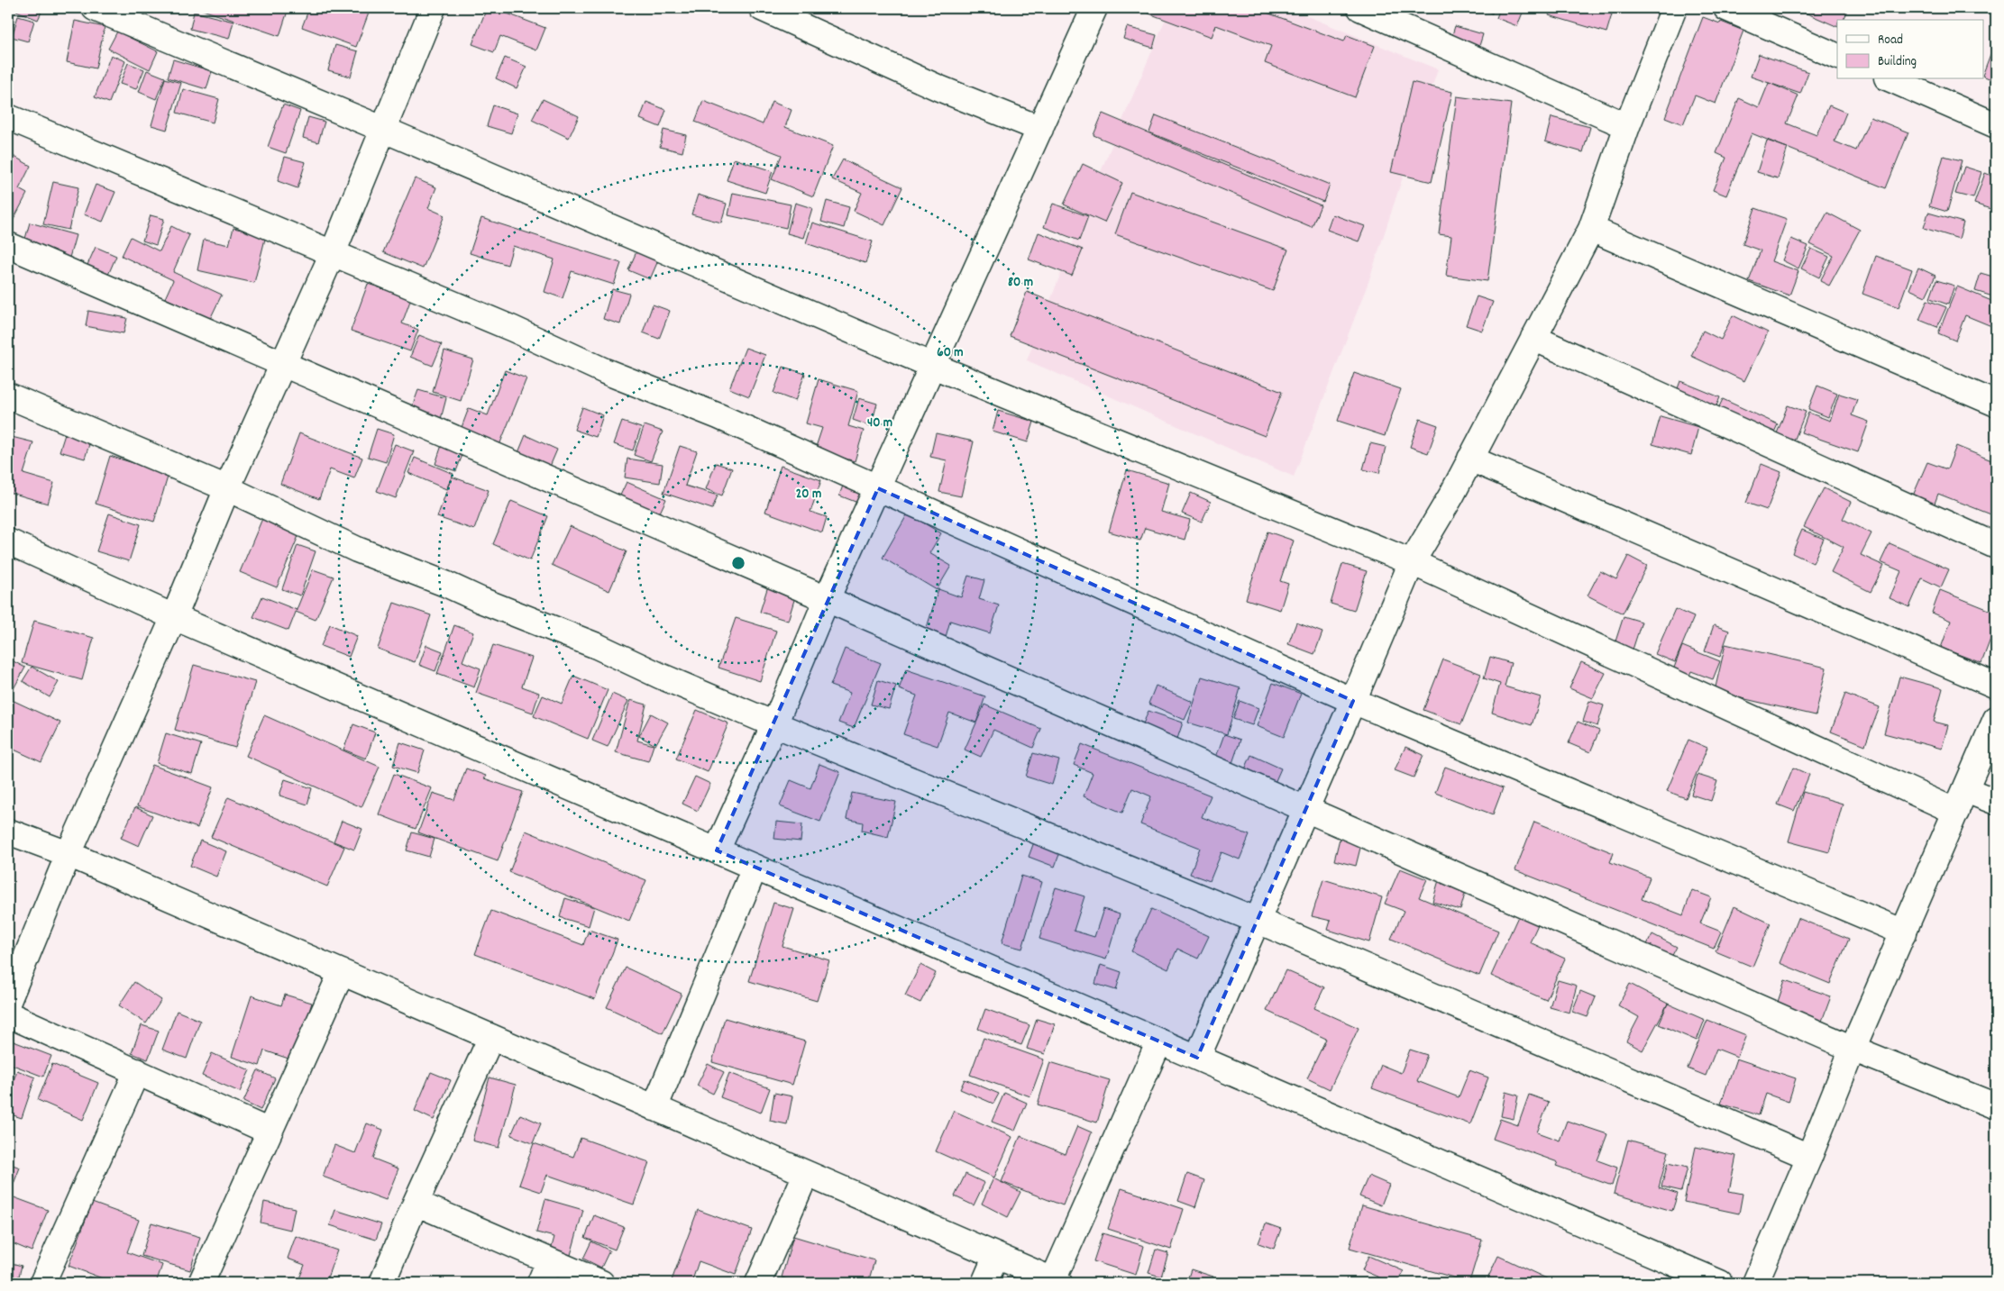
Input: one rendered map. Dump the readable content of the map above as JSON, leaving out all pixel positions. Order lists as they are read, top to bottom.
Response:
{
  "legend": ["Road", "Building"],
  "rings": [
    "80 m",
    "60 m",
    "40 m",
    "20 m"
  ]
}
